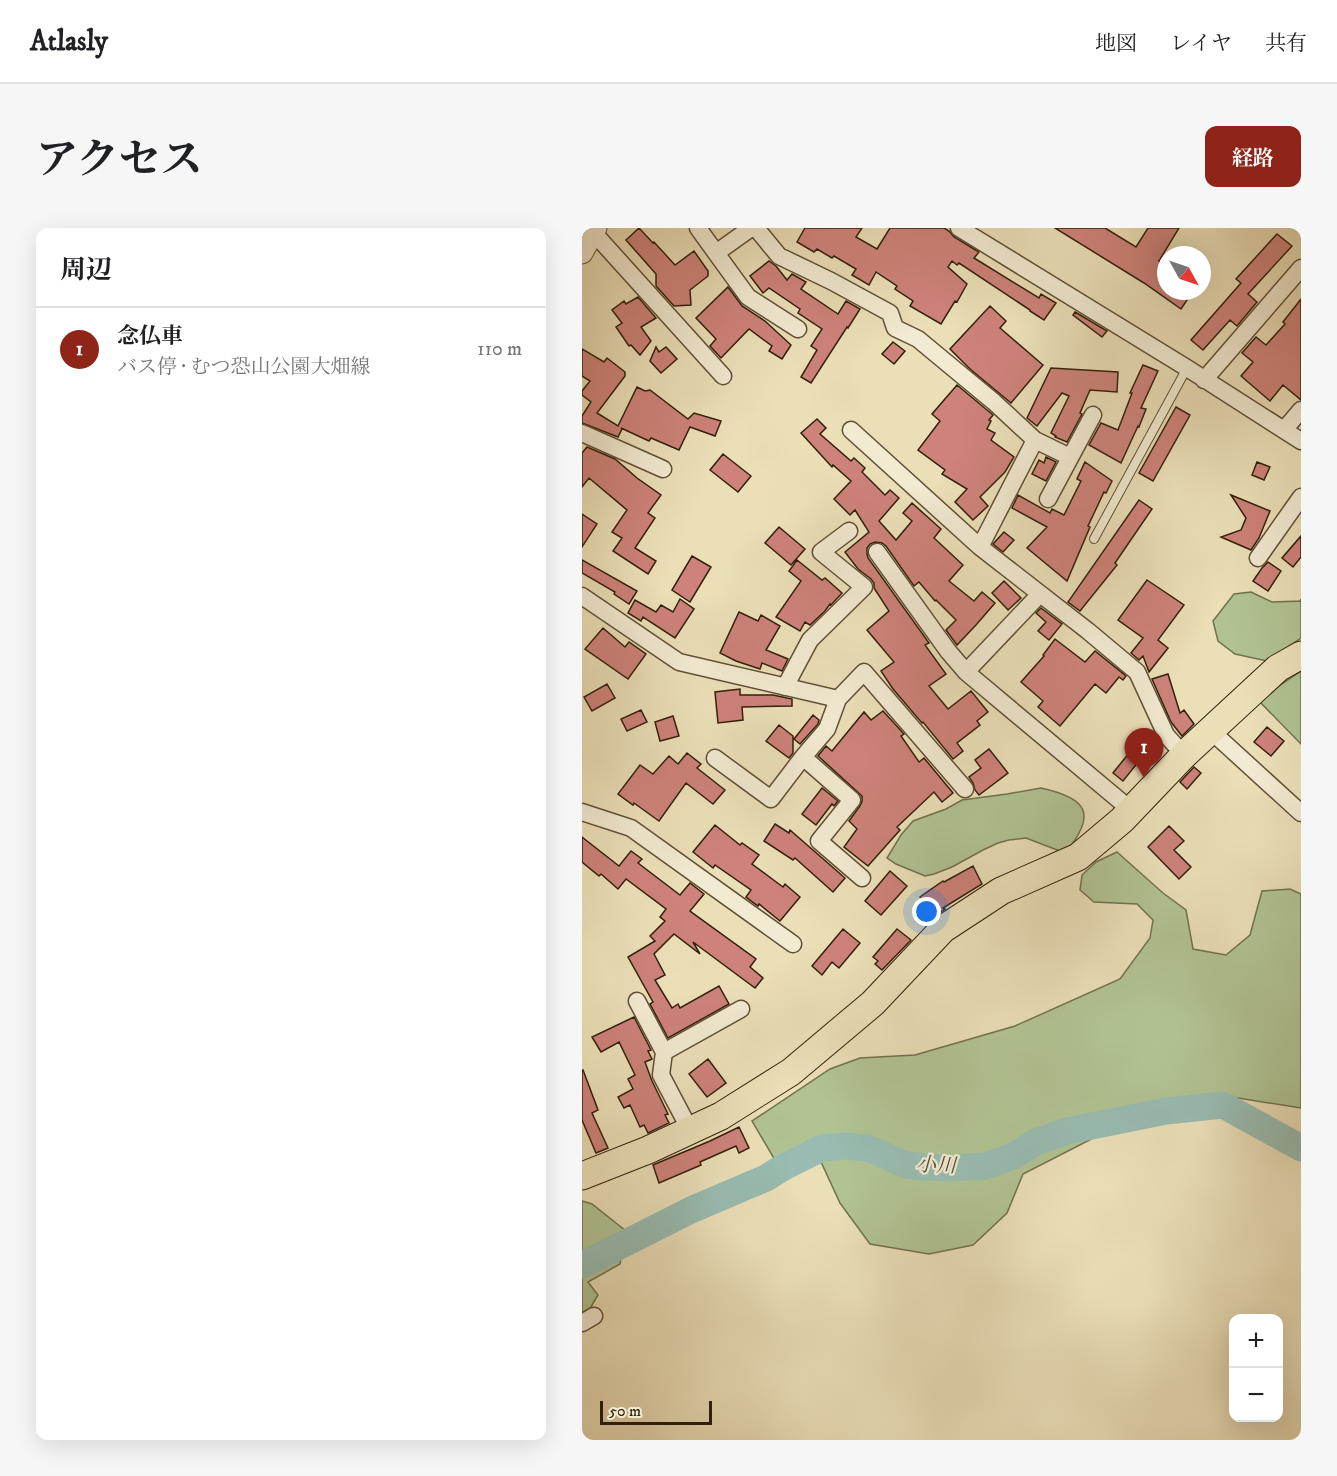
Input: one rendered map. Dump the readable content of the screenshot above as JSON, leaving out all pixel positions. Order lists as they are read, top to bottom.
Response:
{
  "water": ["小川"],
  "scale_bar": "50 m",
  "north": "bottom right",
  "page": {
    "header": "Atlasly",
    "nav": ["地図", "レイヤ", "共有"],
    "title": "アクセス",
    "buttons": "経路",
    "heading": "周辺",
    "list": [
      {
        "mark": "1",
        "name": "念仏車",
        "note": "バス停 · むつ恐山公園大畑線",
        "value": "110 m"
      }
    ],
    "pins": "1",
    "map_buttons": ["+", "−"],
    "scale": "50 m"
  }
}
